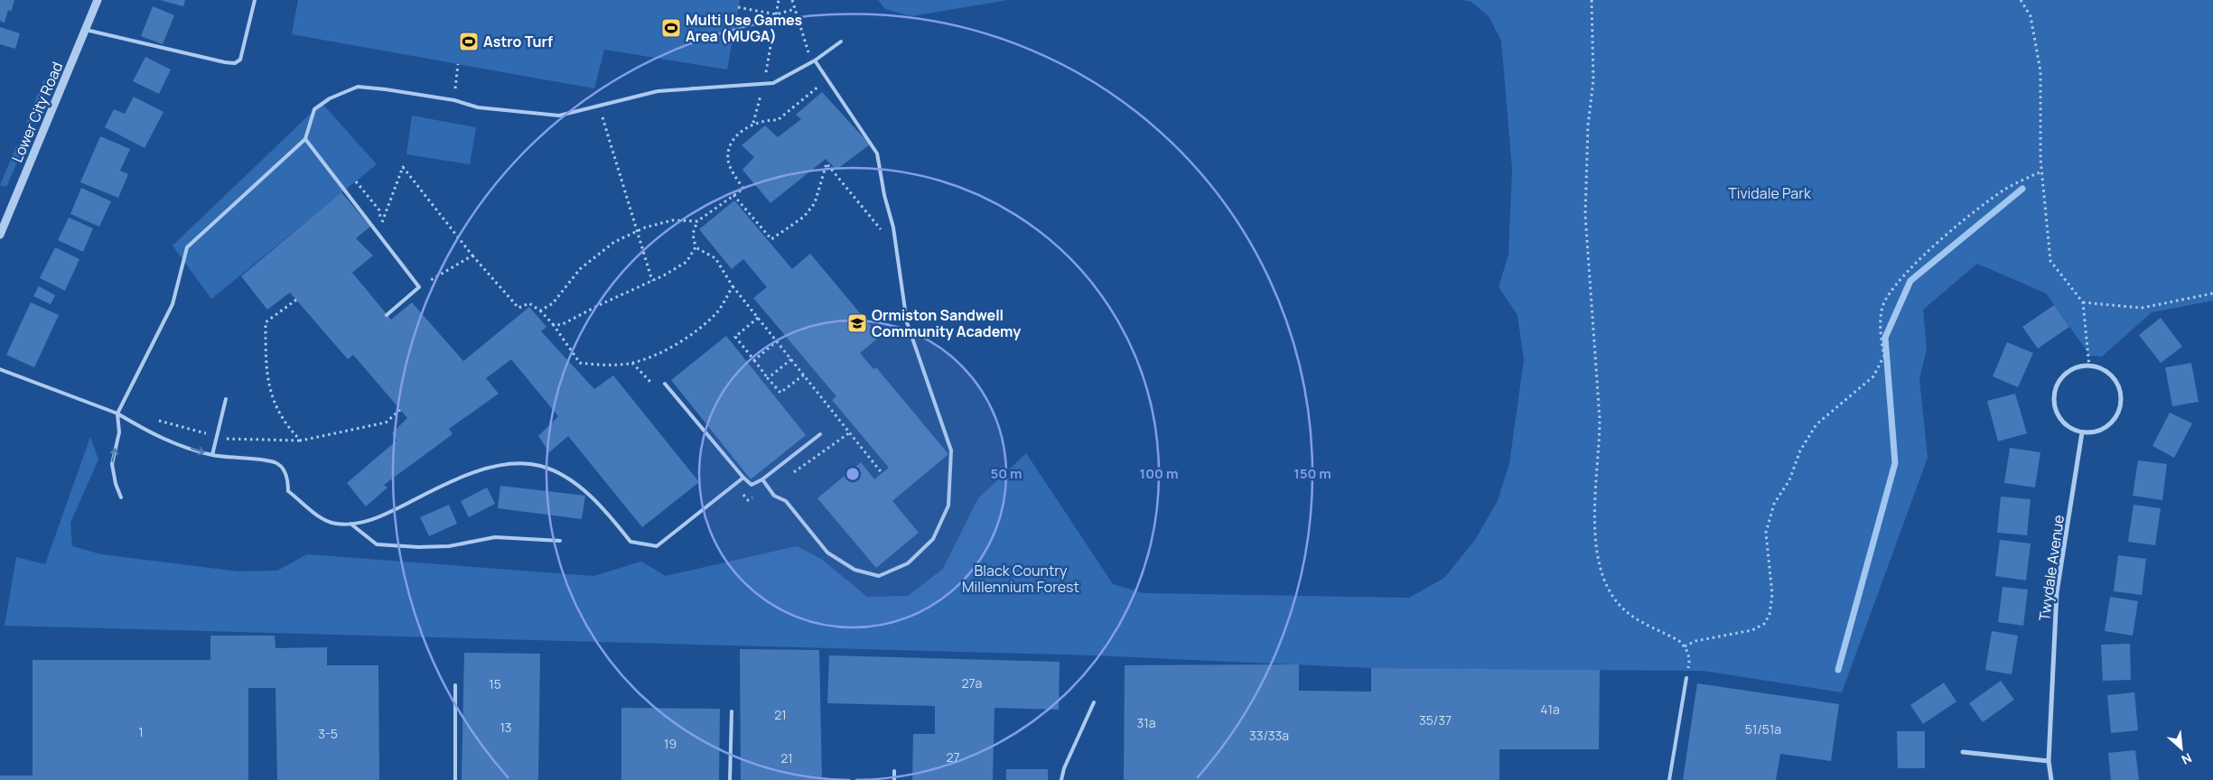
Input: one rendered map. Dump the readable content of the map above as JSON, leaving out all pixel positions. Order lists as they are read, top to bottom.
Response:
{
  "streets": {
    "street": ["Lower City Road", "Twydale Avenue"]
  },
  "parks": ["Tividale Park", "Black Country Millennium Forest"],
  "places": {
    "sports": ["Multi Use Games Area (MUGA)", "Astro Turf"],
    "school or university": ["Ormiston Sandwell Community Academy"]
  },
  "house_numbers": [
    "27a",
    "15",
    "41a",
    "21",
    "35/37",
    "31a",
    "13",
    "51/51a",
    "1",
    "3-5",
    "33/33a",
    "19",
    "27",
    "21"
  ],
  "north": "bottom right",
  "rings": ["50 m", "100 m", "150 m"]
}
